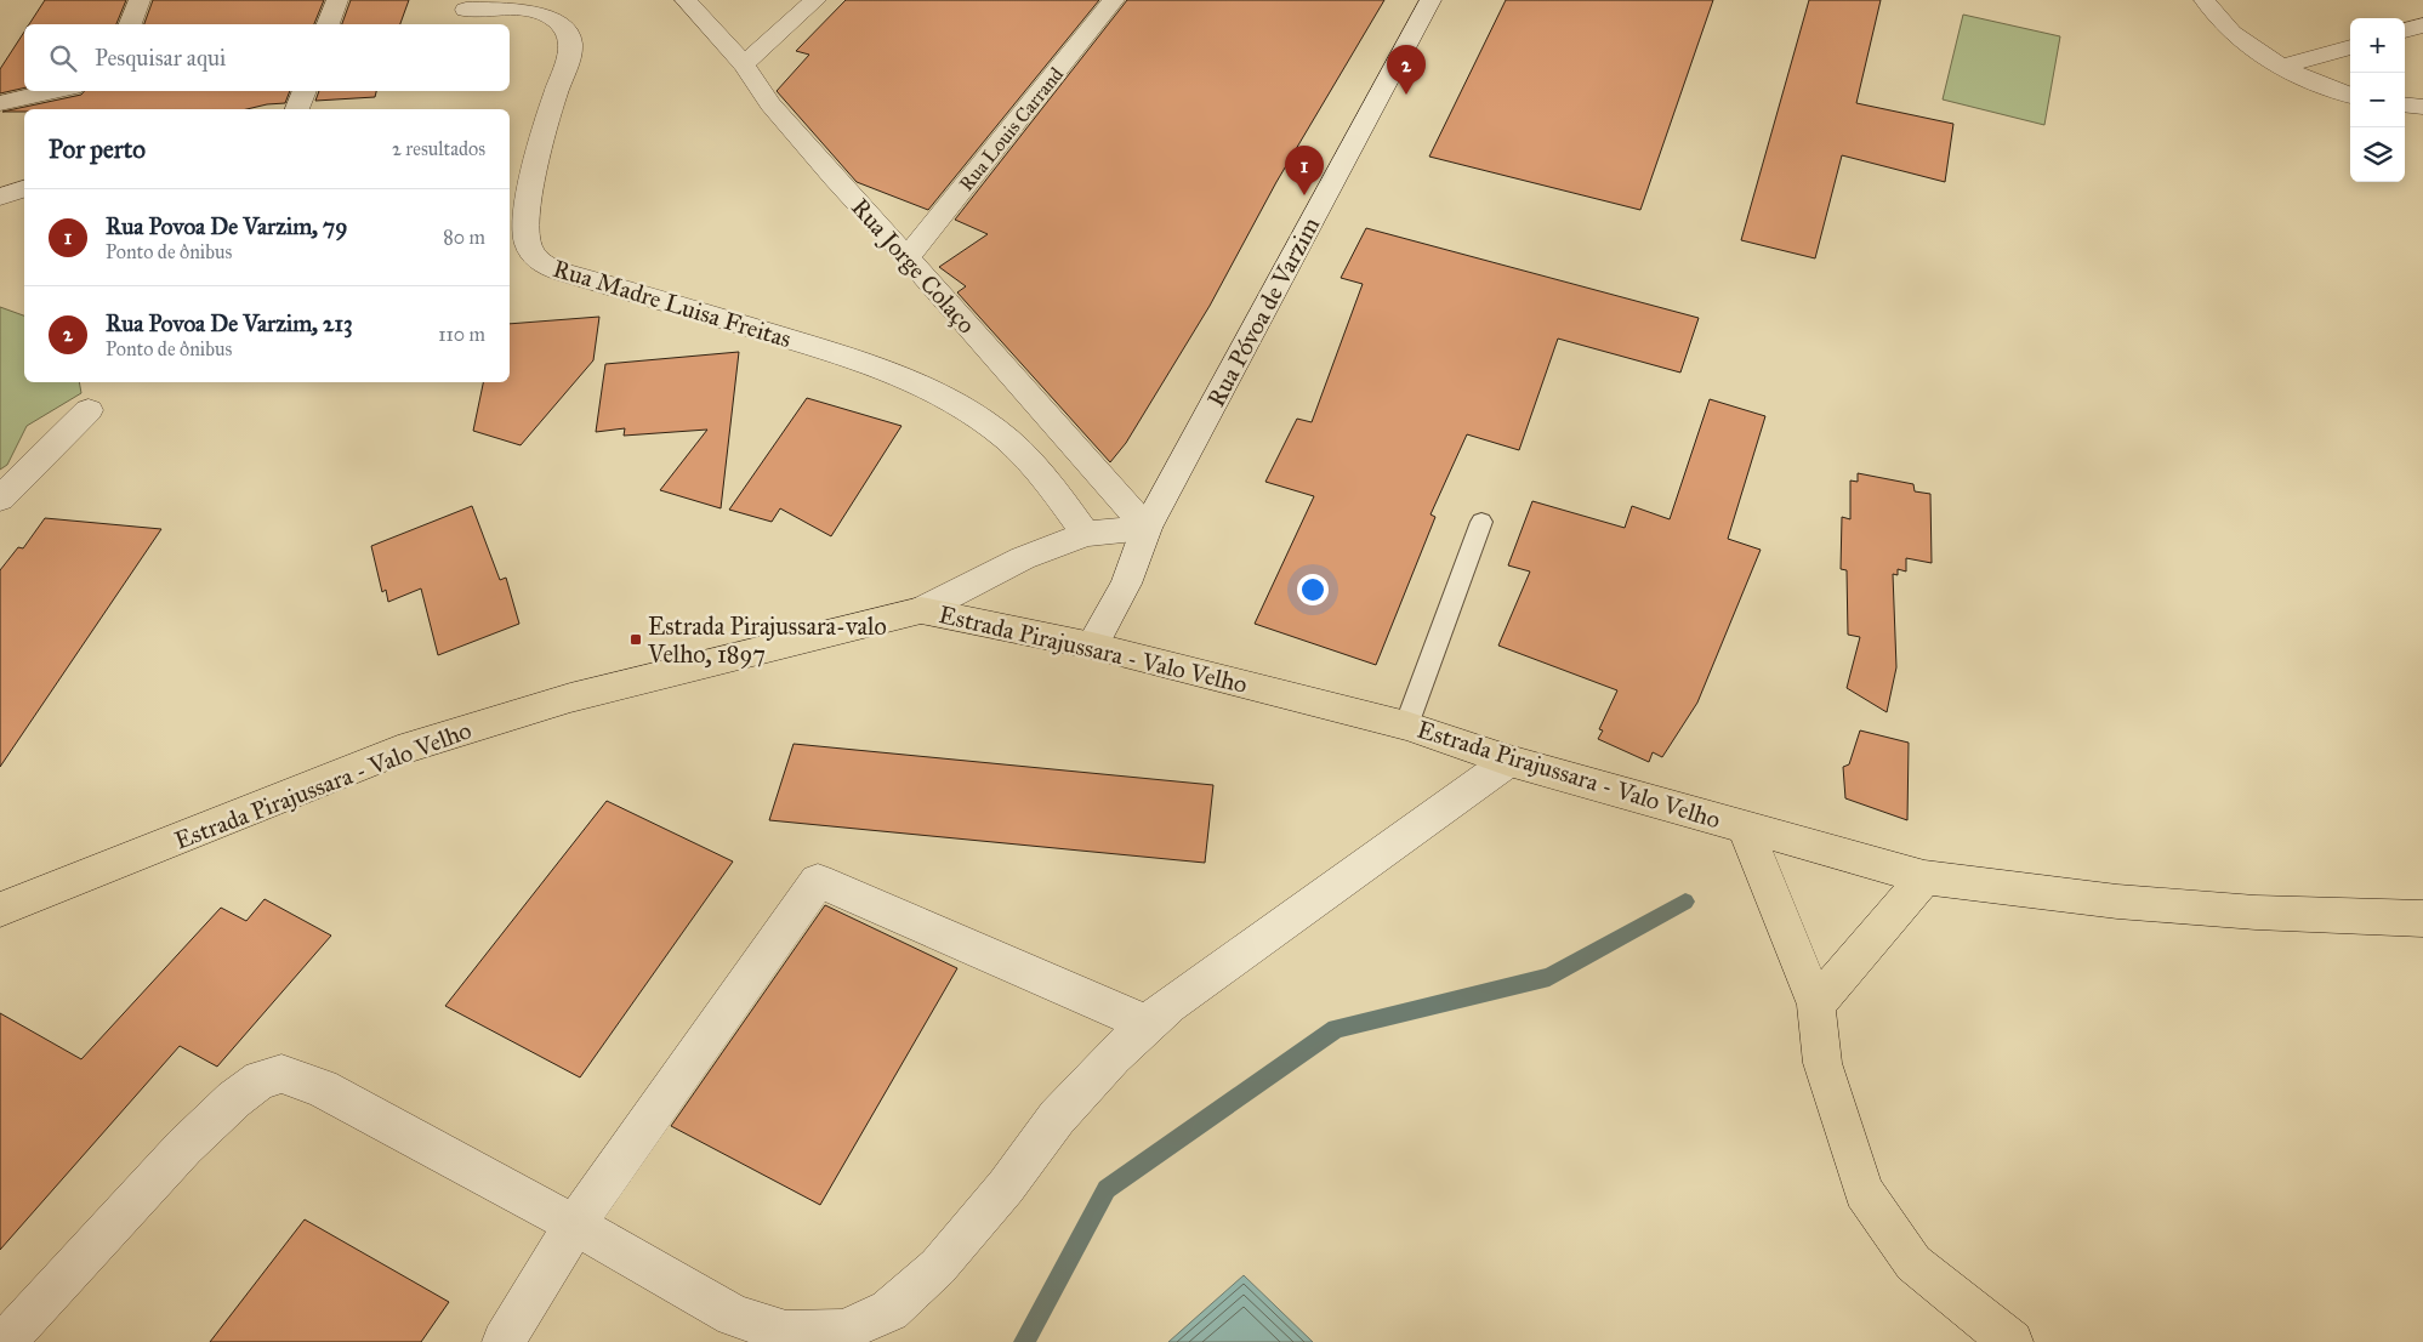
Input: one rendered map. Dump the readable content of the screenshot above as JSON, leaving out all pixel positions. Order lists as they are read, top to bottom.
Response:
{
  "streets": {
    "main road": ["Estrada Pirajussara - Valo Velho"],
    "street": [
      "Rua Louis Carrand",
      "Rua Jorge Colaço",
      "Rua Madre Luisa Freitas",
      "Rua Póvoa de Varzim"
    ]
  },
  "crossings": [
    ["Rua Louis Carrand", "Rua Jorge Colaço"],
    ["Rua Jorge Colaço", "Rua Póvoa de Varzim"],
    ["Rua Póvoa de Varzim", "Estrada Pirajussara - Valo Velho"]
  ],
  "places": {
    "transit": ["Estrada Pirajussara-valo Velho, 1897"]
  },
  "page": {
    "map_buttons": ["+", "−"],
    "search": "Pesquisar aqui",
    "pins": ["2", "1"],
    "heading": ["Por perto", "2 resultados"],
    "list": [
      {
        "mark": "1",
        "name": "Rua Povoa De Varzim, 79",
        "note": "Ponto de ônibus",
        "value": "80 m"
      },
      {
        "mark": "2",
        "name": "Rua Povoa De Varzim, 213",
        "note": "Ponto de ônibus",
        "value": "110 m"
      }
    ]
  }
}
